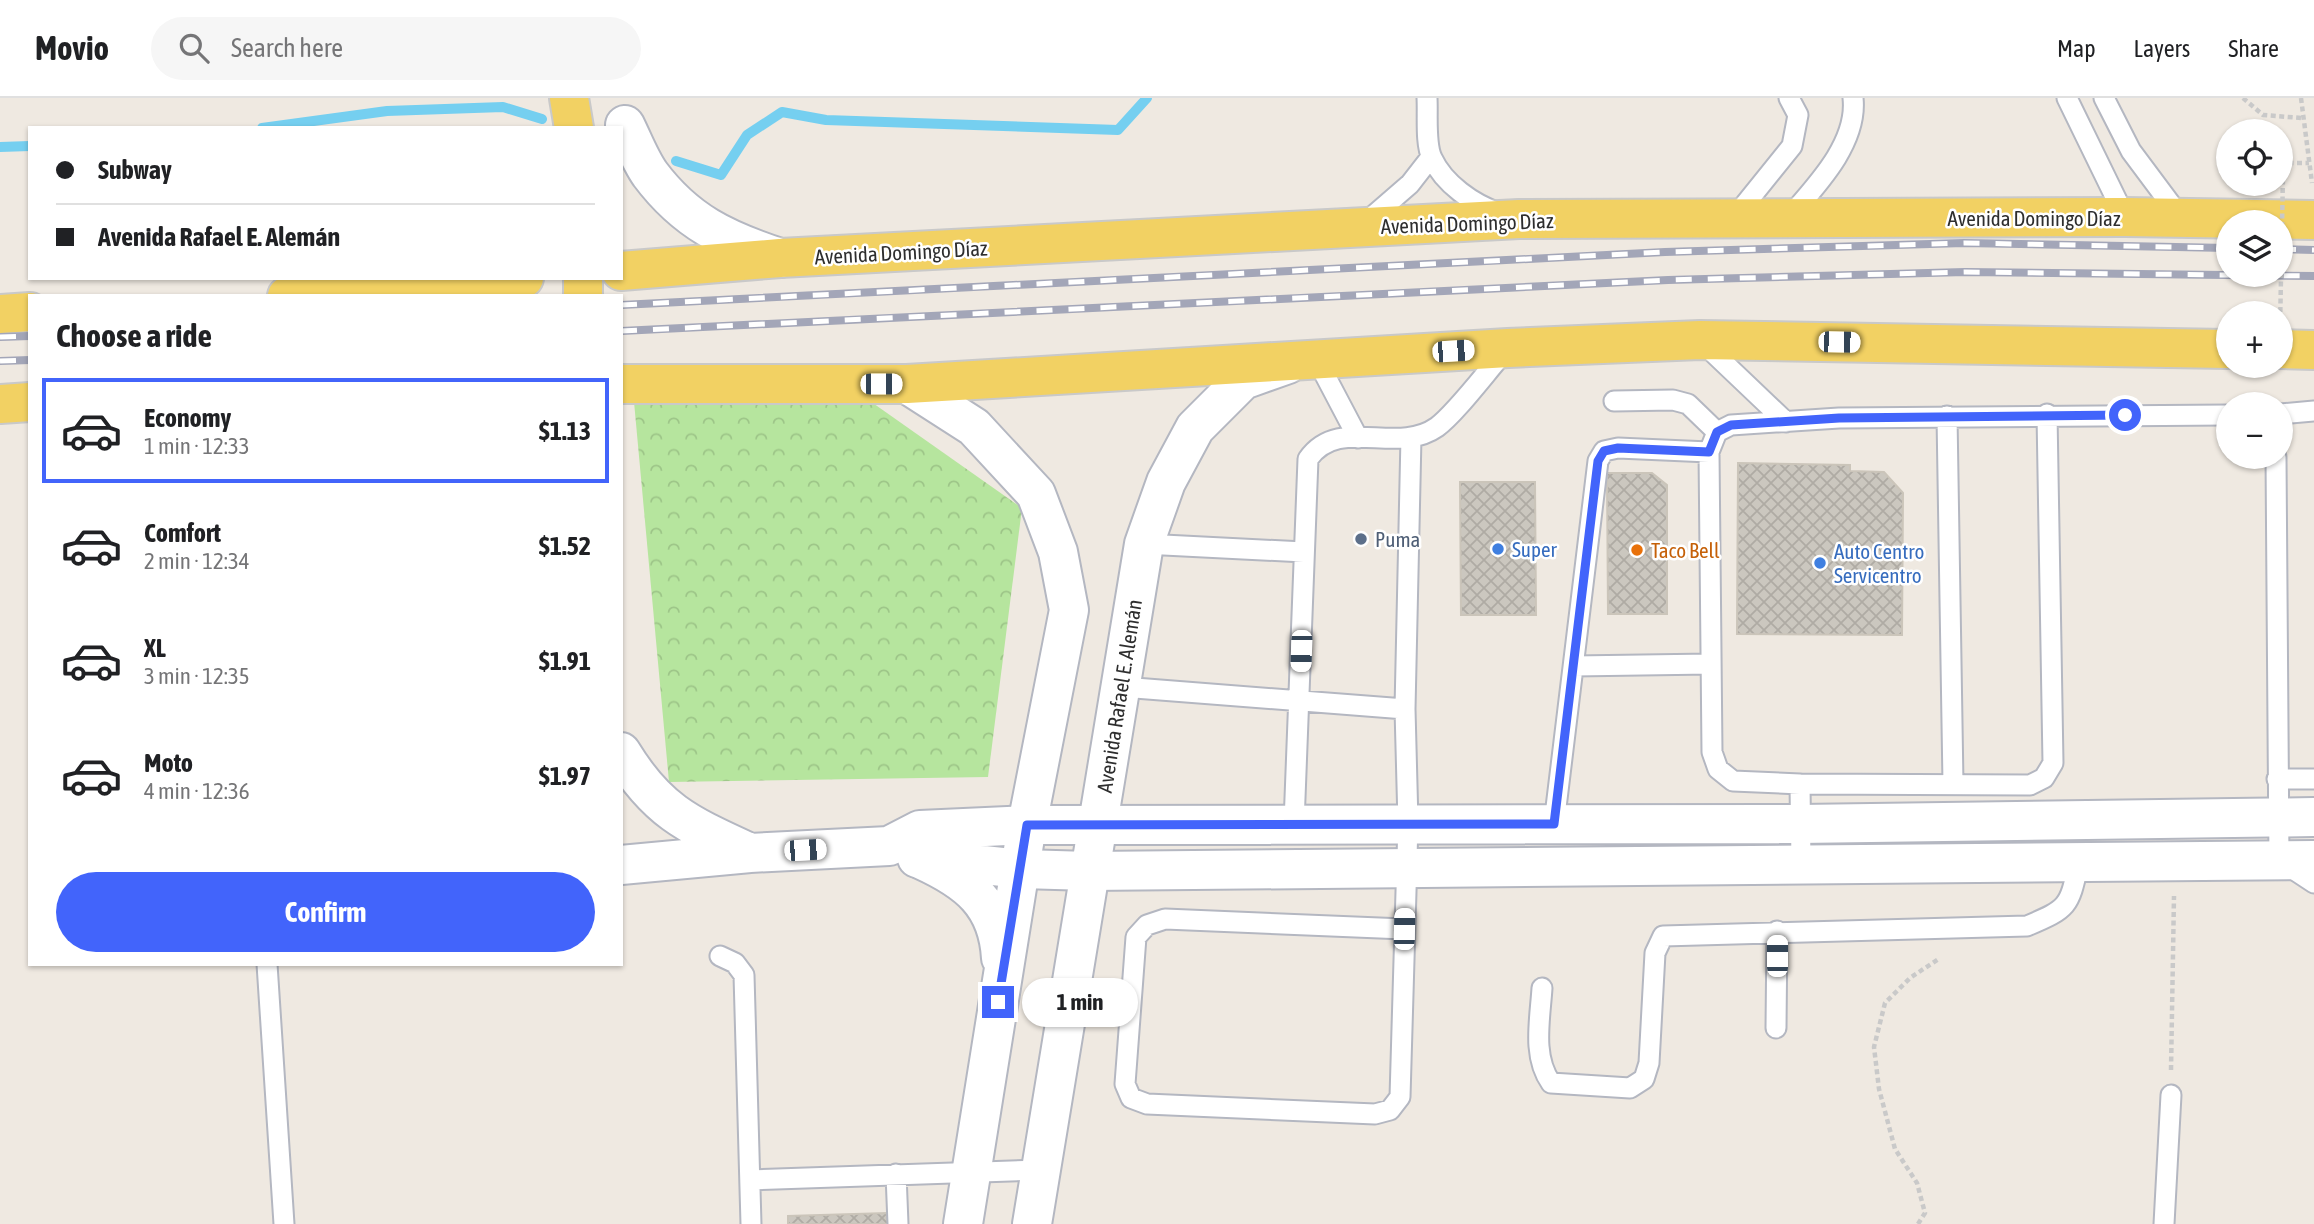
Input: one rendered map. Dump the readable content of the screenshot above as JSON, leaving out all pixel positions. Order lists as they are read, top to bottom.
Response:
{
  "streets": {
    "main road": ["Avenida Domingo Díaz"],
    "street": ["Avenida Rafael E. Alemán"]
  },
  "places": [
    "Puma",
    "Super",
    "Taco Bell",
    "Auto Centro Servicentro"
  ],
  "page": {
    "header": "Movio",
    "search": "Search here",
    "nav": ["Map", "Layers", "Share"],
    "map_buttons": ["+", "−"],
    "banner": ["Subway", "Avenida Rafael E. Alemán"],
    "heading": "Choose a ride",
    "list": [
      {
        "name": "Economy",
        "note": "1 min · 12:33",
        "value": "$1.13"
      },
      {
        "name": "Comfort",
        "note": "2 min · 12:34",
        "value": "$1.52"
      },
      {
        "name": "XL",
        "note": "3 min · 12:35",
        "value": "$1.91"
      },
      {
        "name": "Moto",
        "note": "4 min · 12:36",
        "value": "$1.97"
      }
    ],
    "buttons": "Confirm",
    "bubble": "1 min"
  }
}
